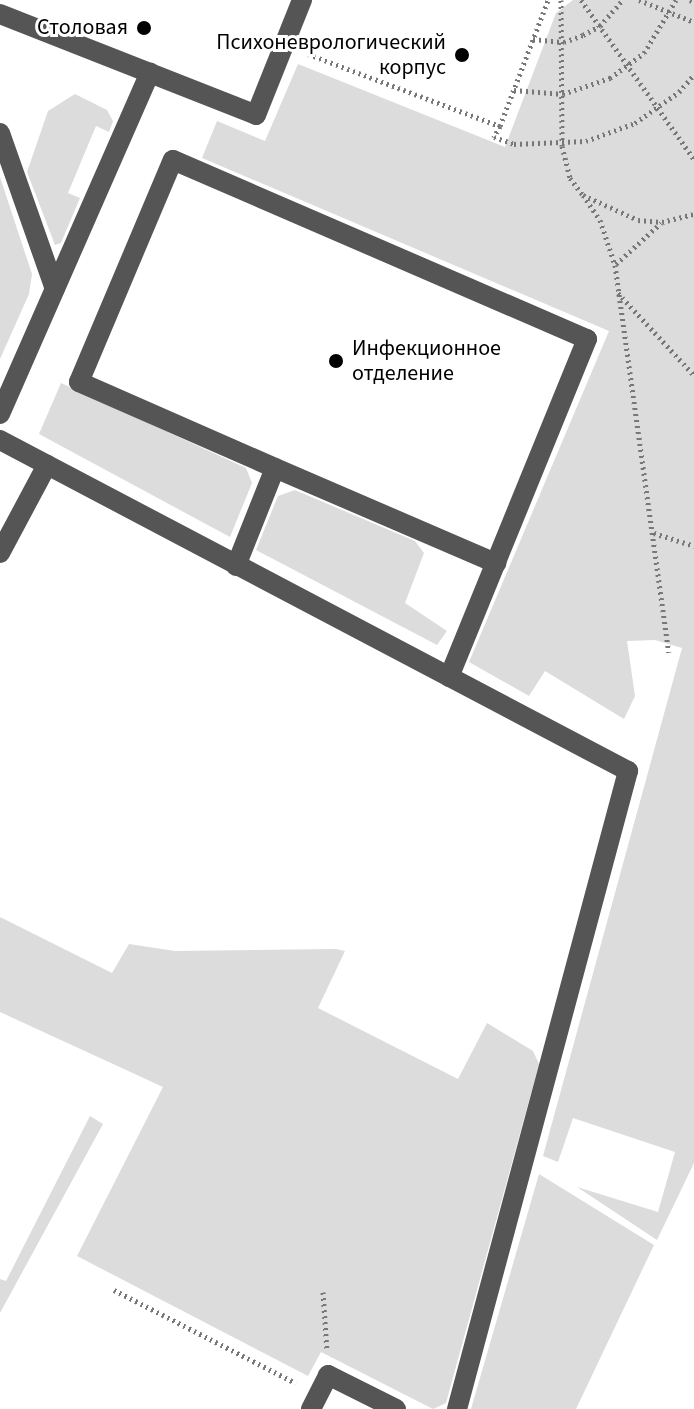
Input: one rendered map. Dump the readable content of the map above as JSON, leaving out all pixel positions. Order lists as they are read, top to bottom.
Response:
{
  "places": ["Столовая", "Психоневрологический корпус", "Инфекционное отделение"]
}
